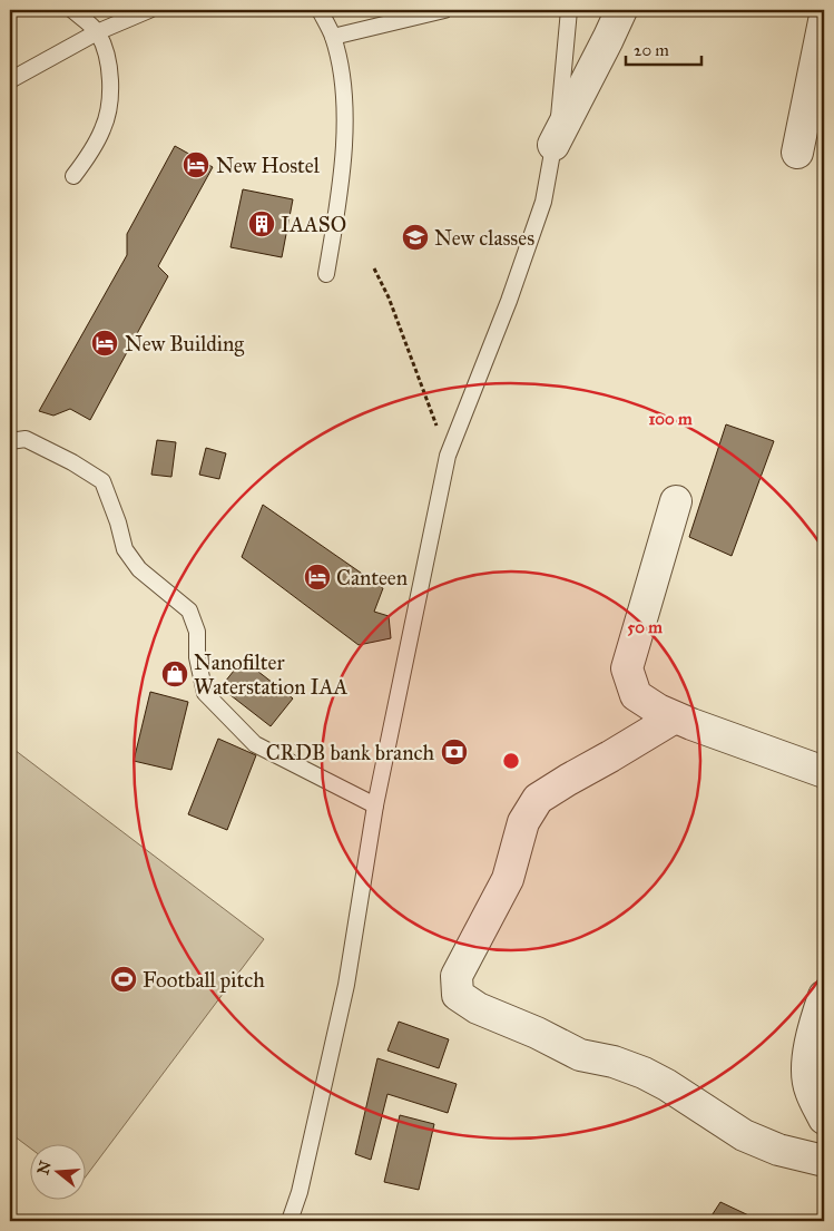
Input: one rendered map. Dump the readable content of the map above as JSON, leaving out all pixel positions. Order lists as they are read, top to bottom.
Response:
{
  "places": {
    "hotel": ["New Hostel", "New Building", "Canteen"],
    "building": ["IAASO"],
    "school or university": ["New classes"],
    "shop": ["Nanofilter Waterstation IAA"],
    "bank": ["CRDB bank branch"],
    "sports": ["Football pitch"]
  },
  "scale_bar": "20 m",
  "north": "left",
  "rings": ["100 m", "50 m"]
}
